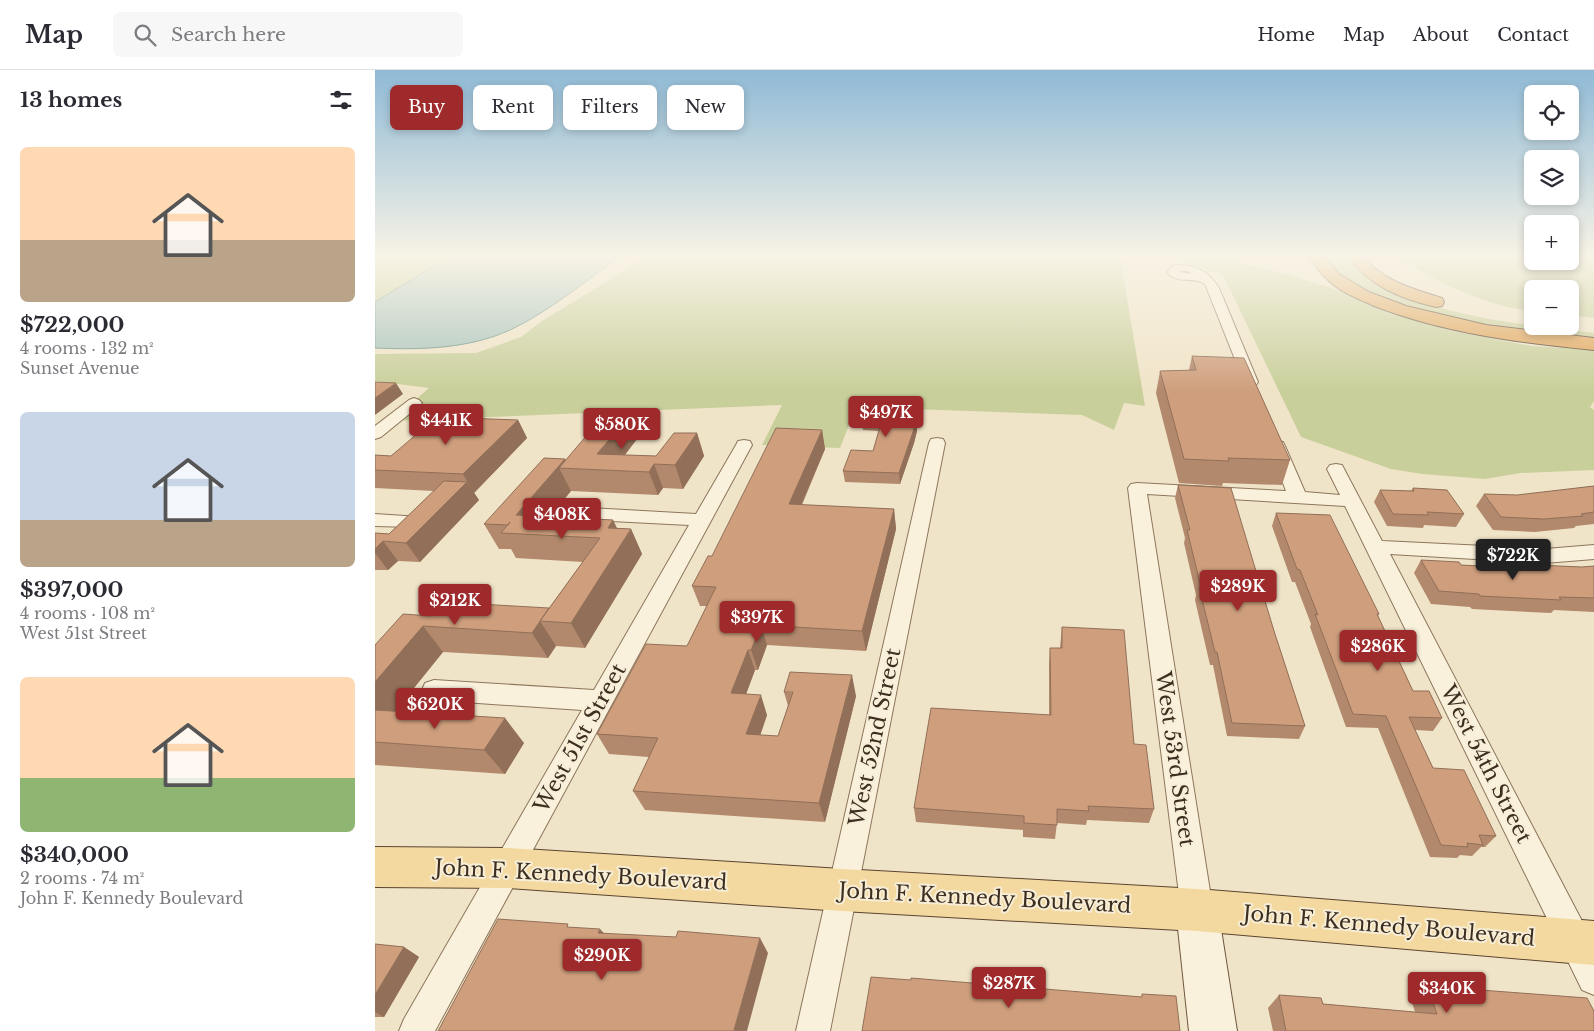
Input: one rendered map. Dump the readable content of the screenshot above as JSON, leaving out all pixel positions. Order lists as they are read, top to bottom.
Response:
{
  "streets": {
    "main road": ["John F. Kennedy Boulevard"],
    "street": [
      "West 52nd Street",
      "West 51st Street",
      "West 53rd Street",
      "West 54th Street"
    ]
  },
  "crossings": [
    ["West 52nd Street", "John F. Kennedy Boulevard"],
    ["West 51st Street", "John F. Kennedy Boulevard"],
    ["West 53rd Street", "John F. Kennedy Boulevard"],
    ["West 54th Street", "John F. Kennedy Boulevard"]
  ],
  "page": {
    "header": "Map",
    "search": "Search here",
    "nav": [
      "Home",
      "Map",
      "About",
      "Contact"
    ],
    "heading": "13 homes",
    "map_buttons": ["+", "−"],
    "chip": [
      "Buy",
      "Rent",
      "Filters",
      "New"
    ],
    "list": [
      {
        "name": "$722,000",
        "note": "4 rooms · 132 m² · Sunset Avenue"
      },
      {
        "name": "$397,000",
        "note": "4 rooms · 108 m² · West 51st Street"
      },
      {
        "name": "$340,000",
        "note": "2 rooms · 74 m² · John F. Kennedy Boulevard"
      }
    ],
    "price": [
      "$497K",
      "$441K",
      "$580K",
      "$408K",
      "$722K",
      "$289K",
      "$212K",
      "$397K",
      "$286K",
      "$620K",
      "$290K",
      "$287K",
      "$340K"
    ]
  }
}
